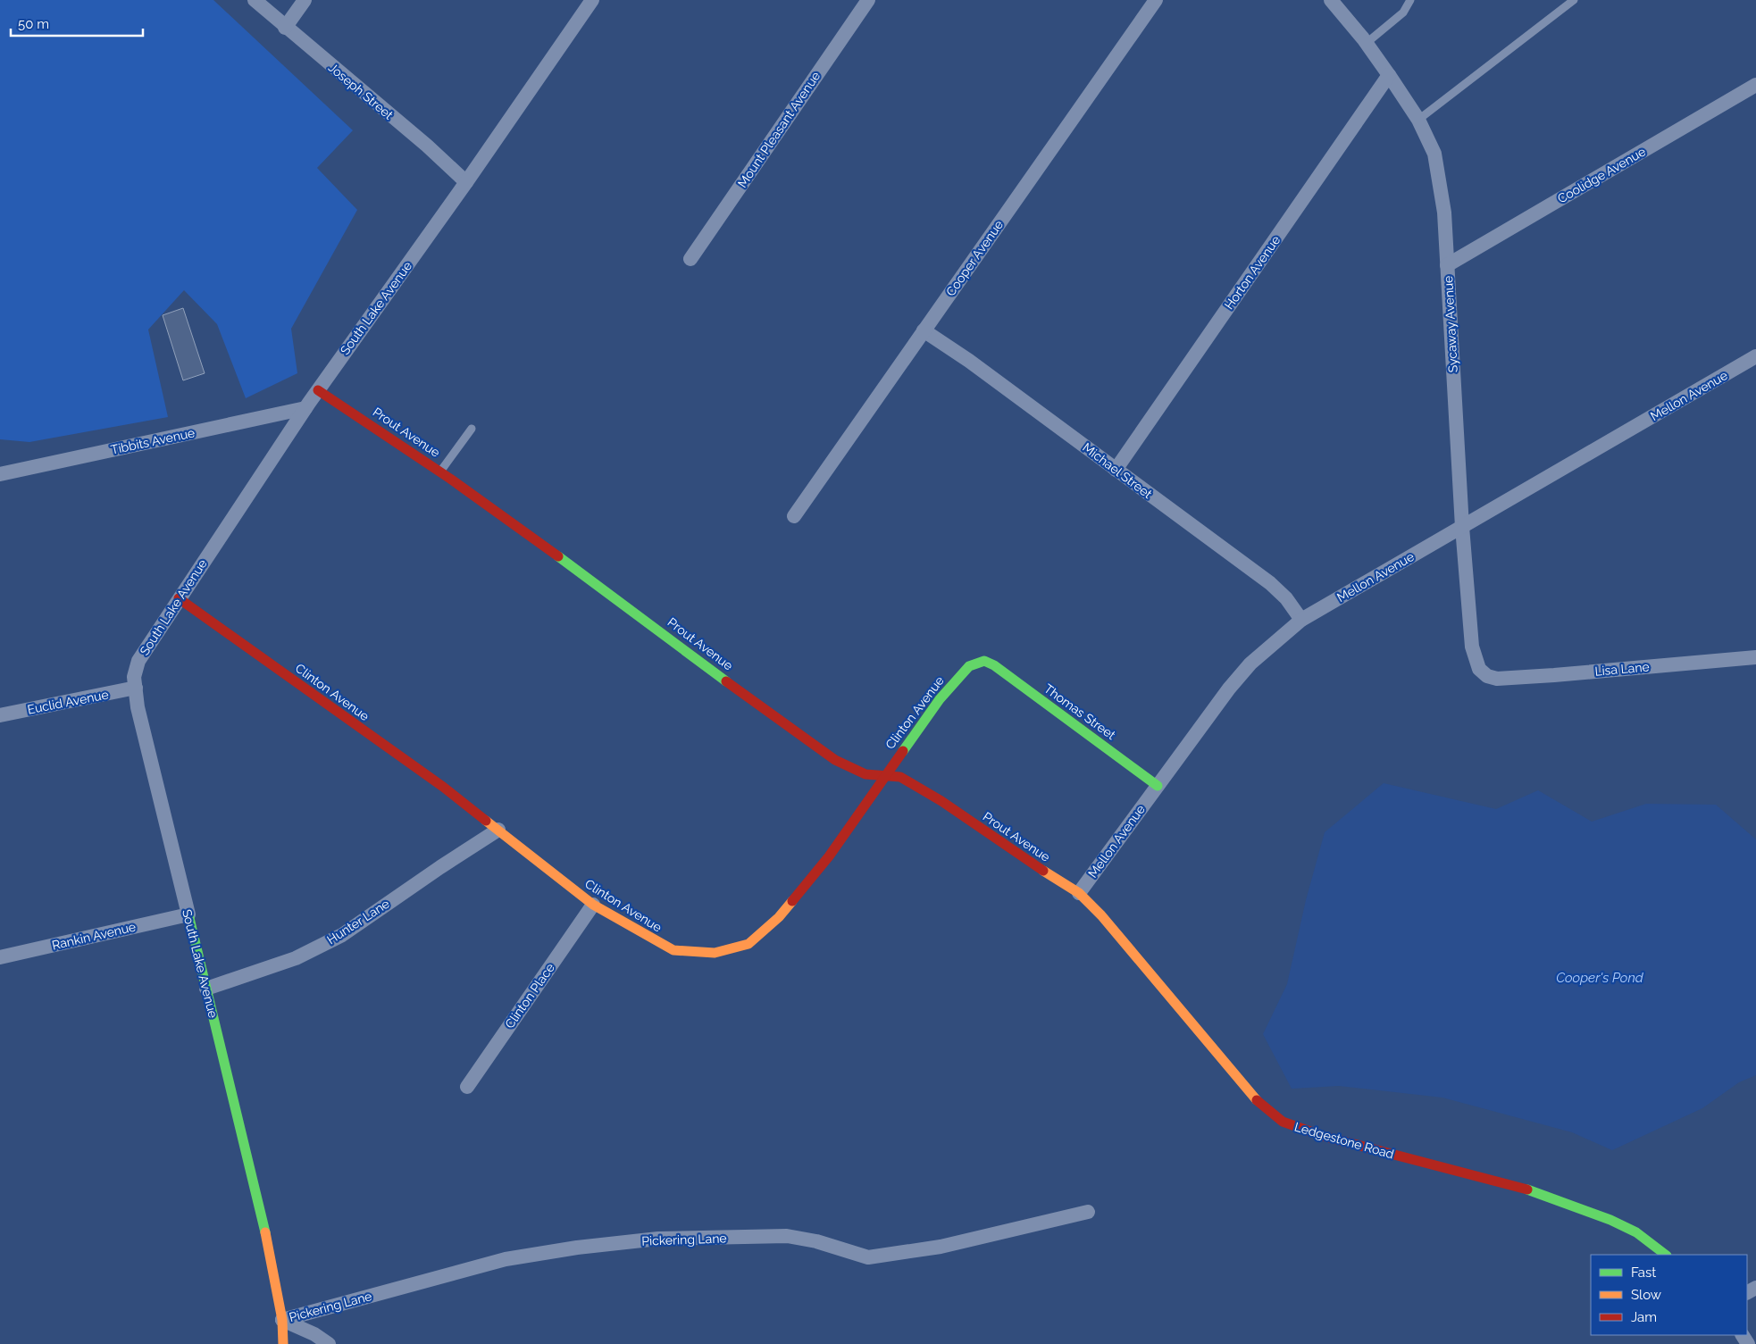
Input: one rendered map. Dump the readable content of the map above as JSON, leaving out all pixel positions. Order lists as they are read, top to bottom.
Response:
{
  "streets": {
    "street": [
      "Joseph Street",
      "Mount Pleasant Avenue",
      "Coolidge Avenue",
      "Cooper Avenue",
      "Horton Avenue",
      "South Lake Avenue",
      "Sycaway Avenue",
      "Mellon Avenue",
      "Prout Avenue",
      "Tibbits Avenue",
      "Michael Street",
      "Lisa Lane",
      "Clinton Avenue",
      "Euclid Avenue",
      "Thomas Street",
      "Hunter Lane",
      "Rankin Avenue",
      "Clinton Place",
      "Ledgestone Road",
      "Pickering Lane"
    ]
  },
  "crossings": [
    ["Joseph Street", "South Lake Avenue"],
    ["Coolidge Avenue", "Sycaway Avenue"],
    ["Cooper Avenue", "Michael Street"],
    ["Horton Avenue", "Sycaway Avenue"],
    ["Horton Avenue", "Michael Street"],
    ["South Lake Avenue", "Prout Avenue"],
    ["South Lake Avenue", "Tibbits Avenue"],
    ["South Lake Avenue", "Clinton Avenue"],
    ["South Lake Avenue", "Euclid Avenue"],
    ["South Lake Avenue", "Hunter Lane"],
    ["South Lake Avenue", "Rankin Avenue"],
    ["South Lake Avenue", "Pickering Lane"],
    ["Sycaway Avenue", "Mellon Avenue"],
    ["Sycaway Avenue", "Lisa Lane"],
    ["Mellon Avenue", "Prout Avenue"],
    ["Mellon Avenue", "Michael Street"],
    ["Mellon Avenue", "Thomas Street"],
    ["Mellon Avenue", "Ledgestone Road"],
    ["Prout Avenue", "Clinton Avenue"],
    ["Prout Avenue", "Ledgestone Road"],
    ["Clinton Avenue", "Thomas Street"],
    ["Clinton Avenue", "Hunter Lane"],
    ["Clinton Avenue", "Clinton Place"]
  ],
  "water": ["Cooper's Pond"],
  "legend": ["Fast", "Slow", "Jam"],
  "scale_bar": "50 m"
}
